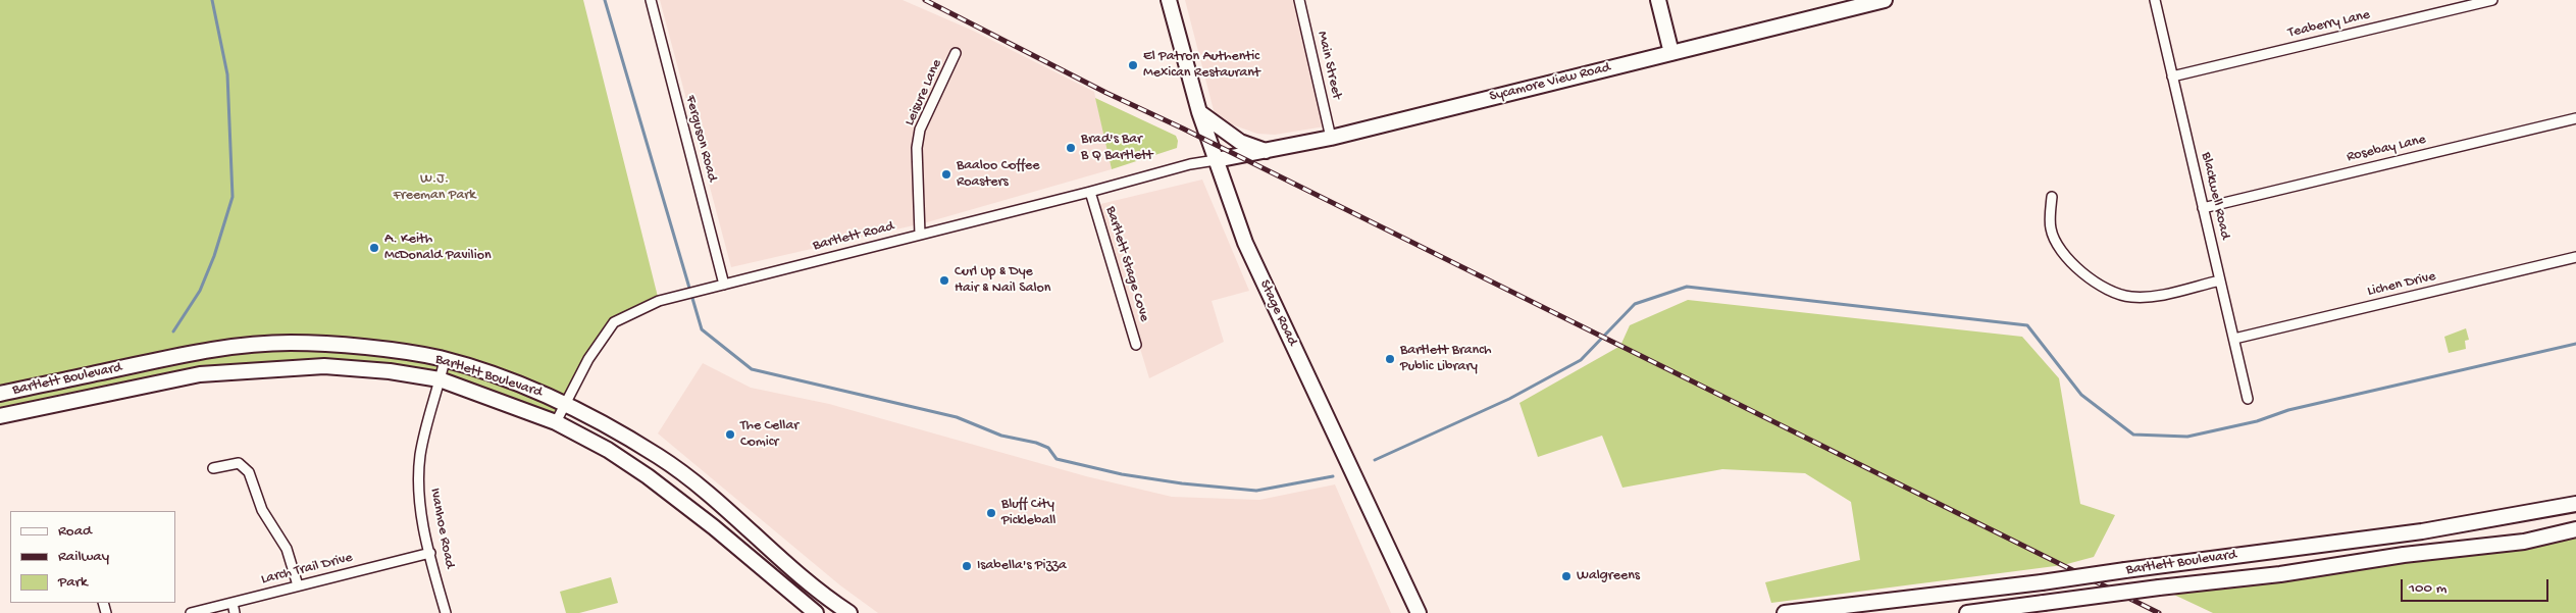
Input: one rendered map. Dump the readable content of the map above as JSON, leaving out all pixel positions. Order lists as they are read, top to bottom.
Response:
{
  "streets": {
    "main road": ["Sycamore View Road", "Stage Road", "Bartlett Boulevard"],
    "street": [
      "Teaberry Lane",
      "Main Street",
      "Leisure Lane",
      "Ferguson Road",
      "Rosebay Lane",
      "Blackwell Road",
      "Bartlett Road",
      "Bartlett Stage Cove",
      "Lichen Drive",
      "Ivanhoe Road",
      "Larch Trail Drive"
    ]
  },
  "crossings": [
    ["Teaberry Lane", "Blackwell Road"],
    ["Main Street", "Sycamore View Road"],
    ["Sycamore View Road", "Bartlett Road"],
    ["Sycamore View Road", "Stage Road"],
    ["Leisure Lane", "Bartlett Road"],
    ["Ferguson Road", "Bartlett Road"],
    ["Rosebay Lane", "Blackwell Road"],
    ["Blackwell Road", "Lichen Drive"],
    ["Bartlett Road", "Bartlett Stage Cove"],
    ["Bartlett Road", "Stage Road"],
    ["Bartlett Road", "Bartlett Boulevard"],
    ["Bartlett Boulevard", "Ivanhoe Road"],
    ["Ivanhoe Road", "Larch Trail Drive"]
  ],
  "parks": ["W.J. Freeman Park"],
  "places": [
    "El Patron Authentic Mexican Restaurant",
    "Brad's Bar B Q Bartlett",
    "Baaloo Coffee Roasters",
    "A. Keith McDonald Pavilion",
    "Curl Up & Dye Hair & Nail Salon",
    "Bartlett Branch Public Library",
    "The Cellar Comicr",
    "Bluff City Pickleball",
    "Isabella's Pizza",
    "Walgreens"
  ],
  "legend": ["Road", "Railway", "Park"],
  "scale_bar": "100 m"
}
